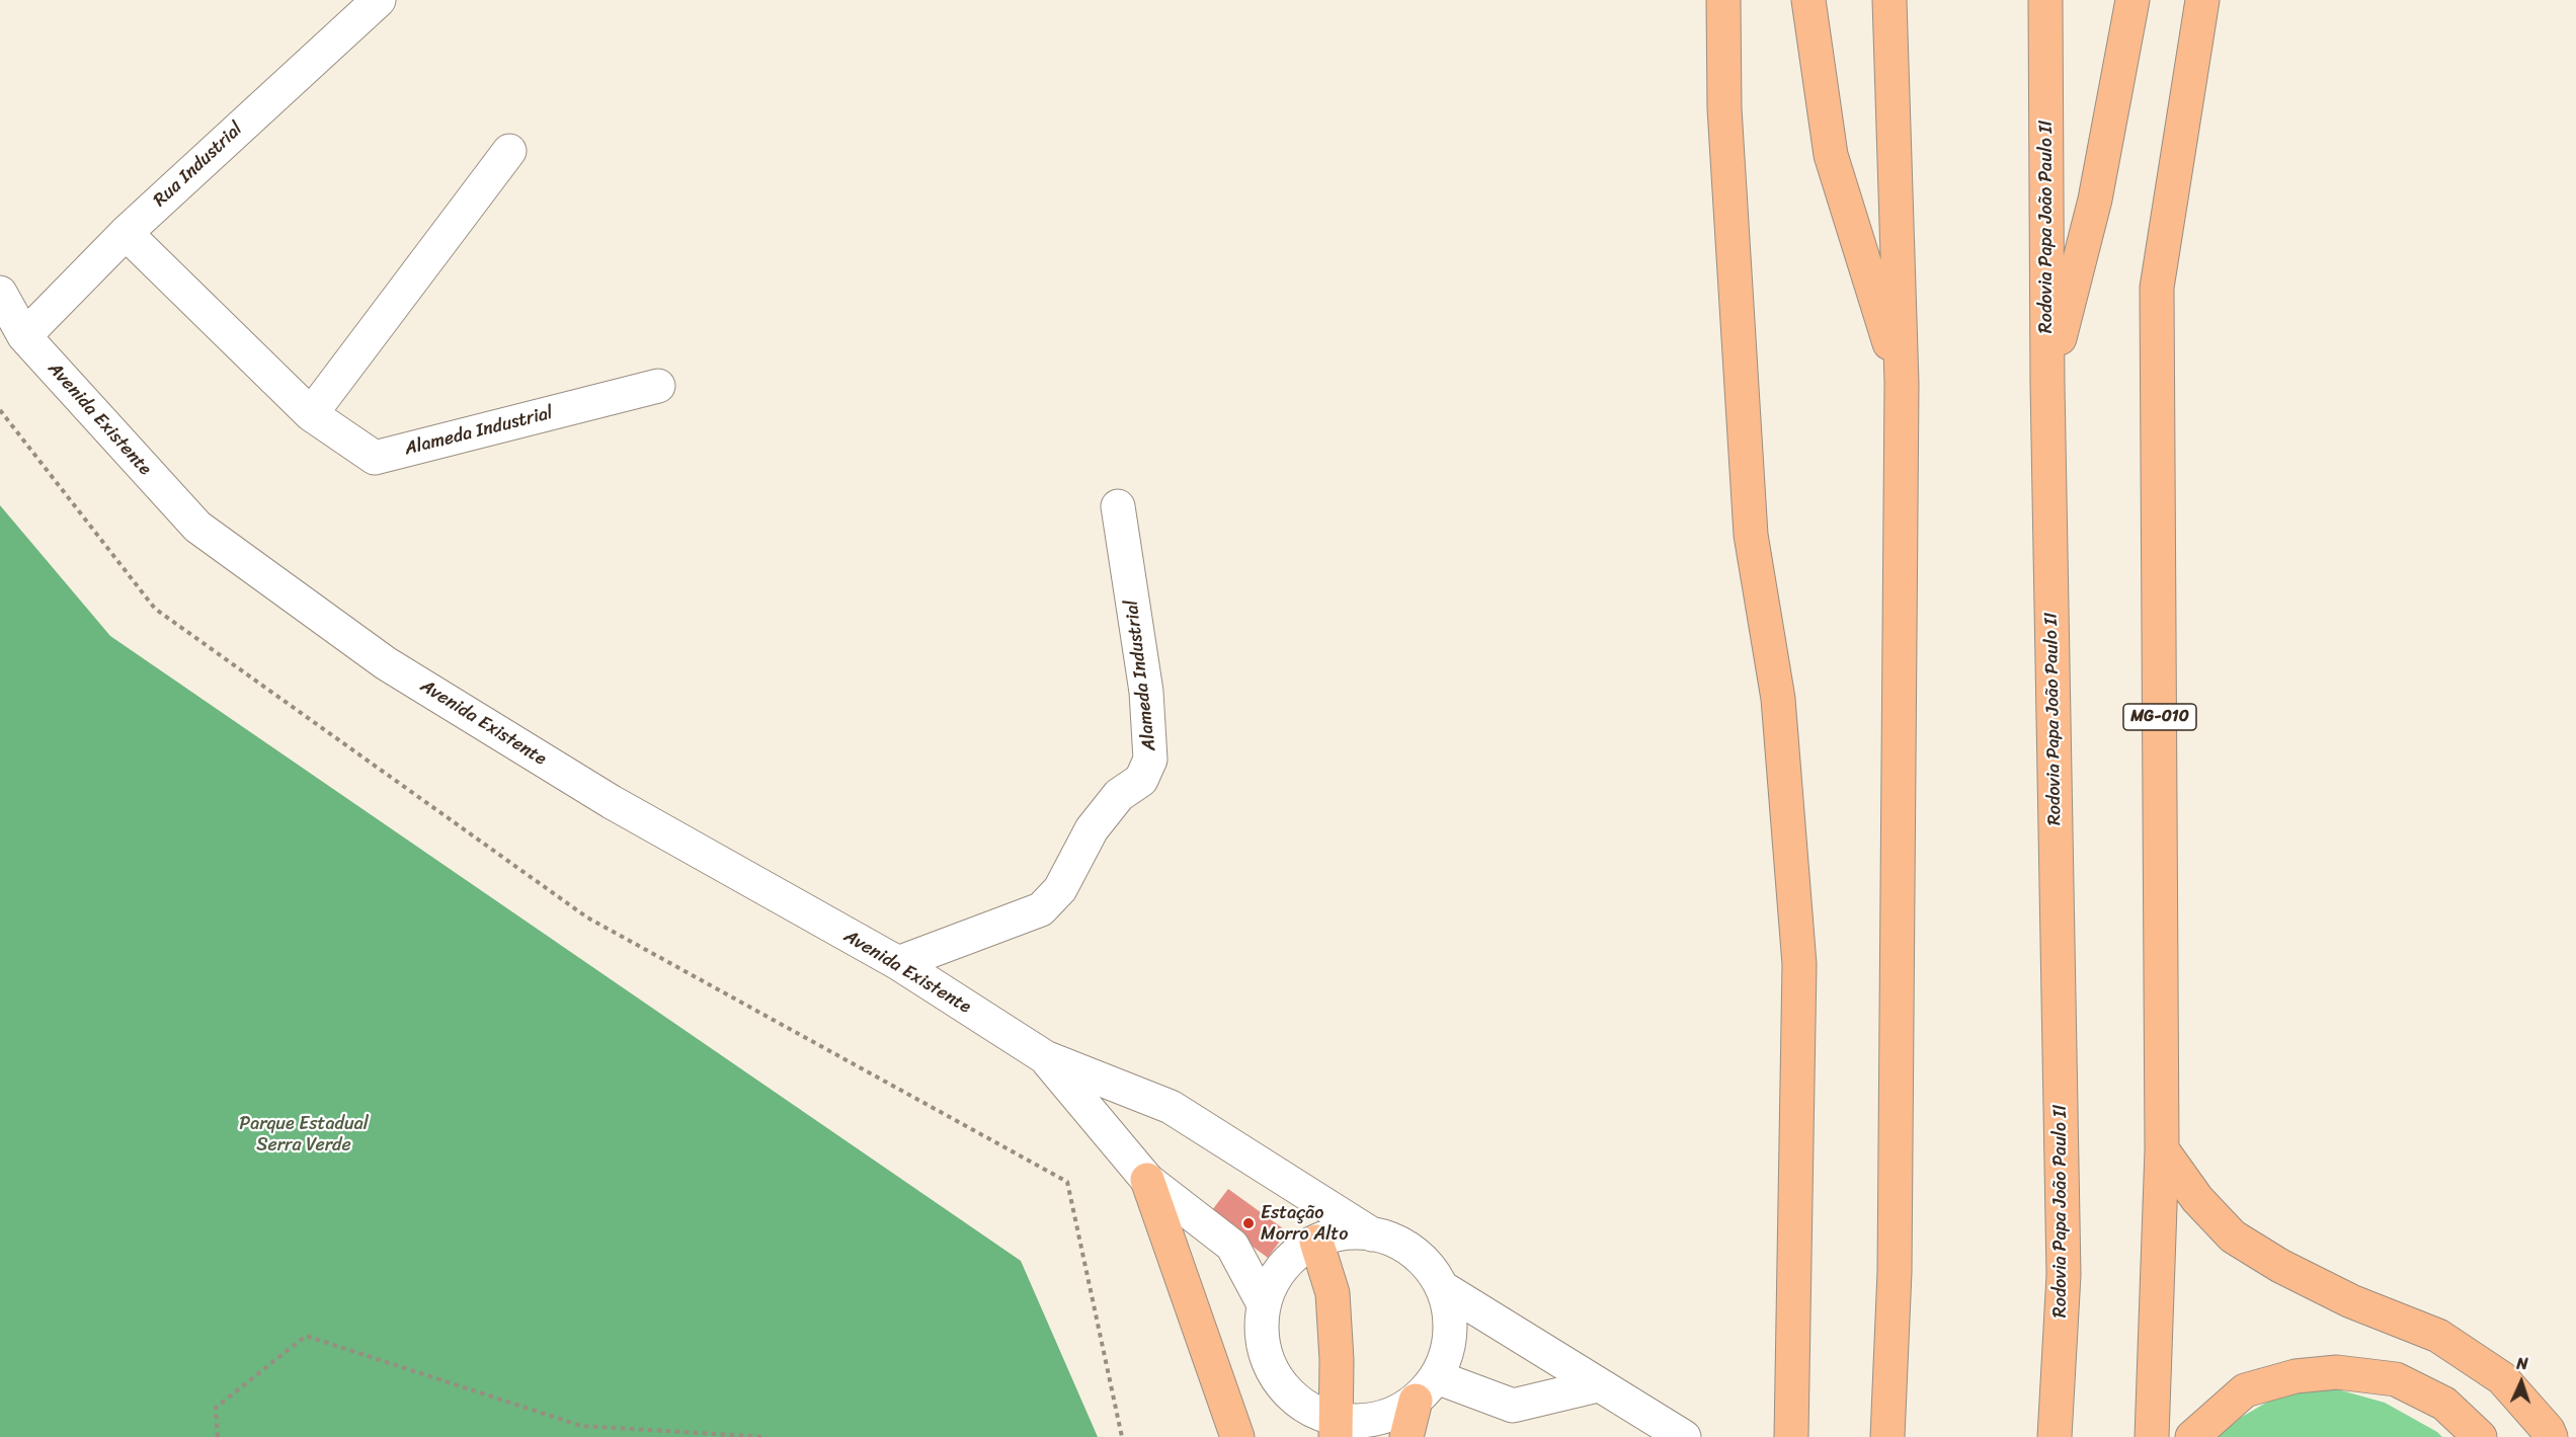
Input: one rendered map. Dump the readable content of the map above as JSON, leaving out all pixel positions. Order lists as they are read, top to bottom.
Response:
{
  "streets": {
    "main road": ["Rodovia Papa João Paulo II", "MG-010"],
    "street": ["Rua Industrial", "Avenida Existente", "Alameda Industrial"]
  },
  "crossings": [
    ["Rua Industrial", "Avenida Existente"],
    ["Rua Industrial", "Alameda Industrial"],
    ["Avenida Existente", "Alameda Industrial"]
  ],
  "parks": ["Parque Estadual Serra Verde"],
  "places": ["Estação Morro Alto"],
  "north": "top"
}
